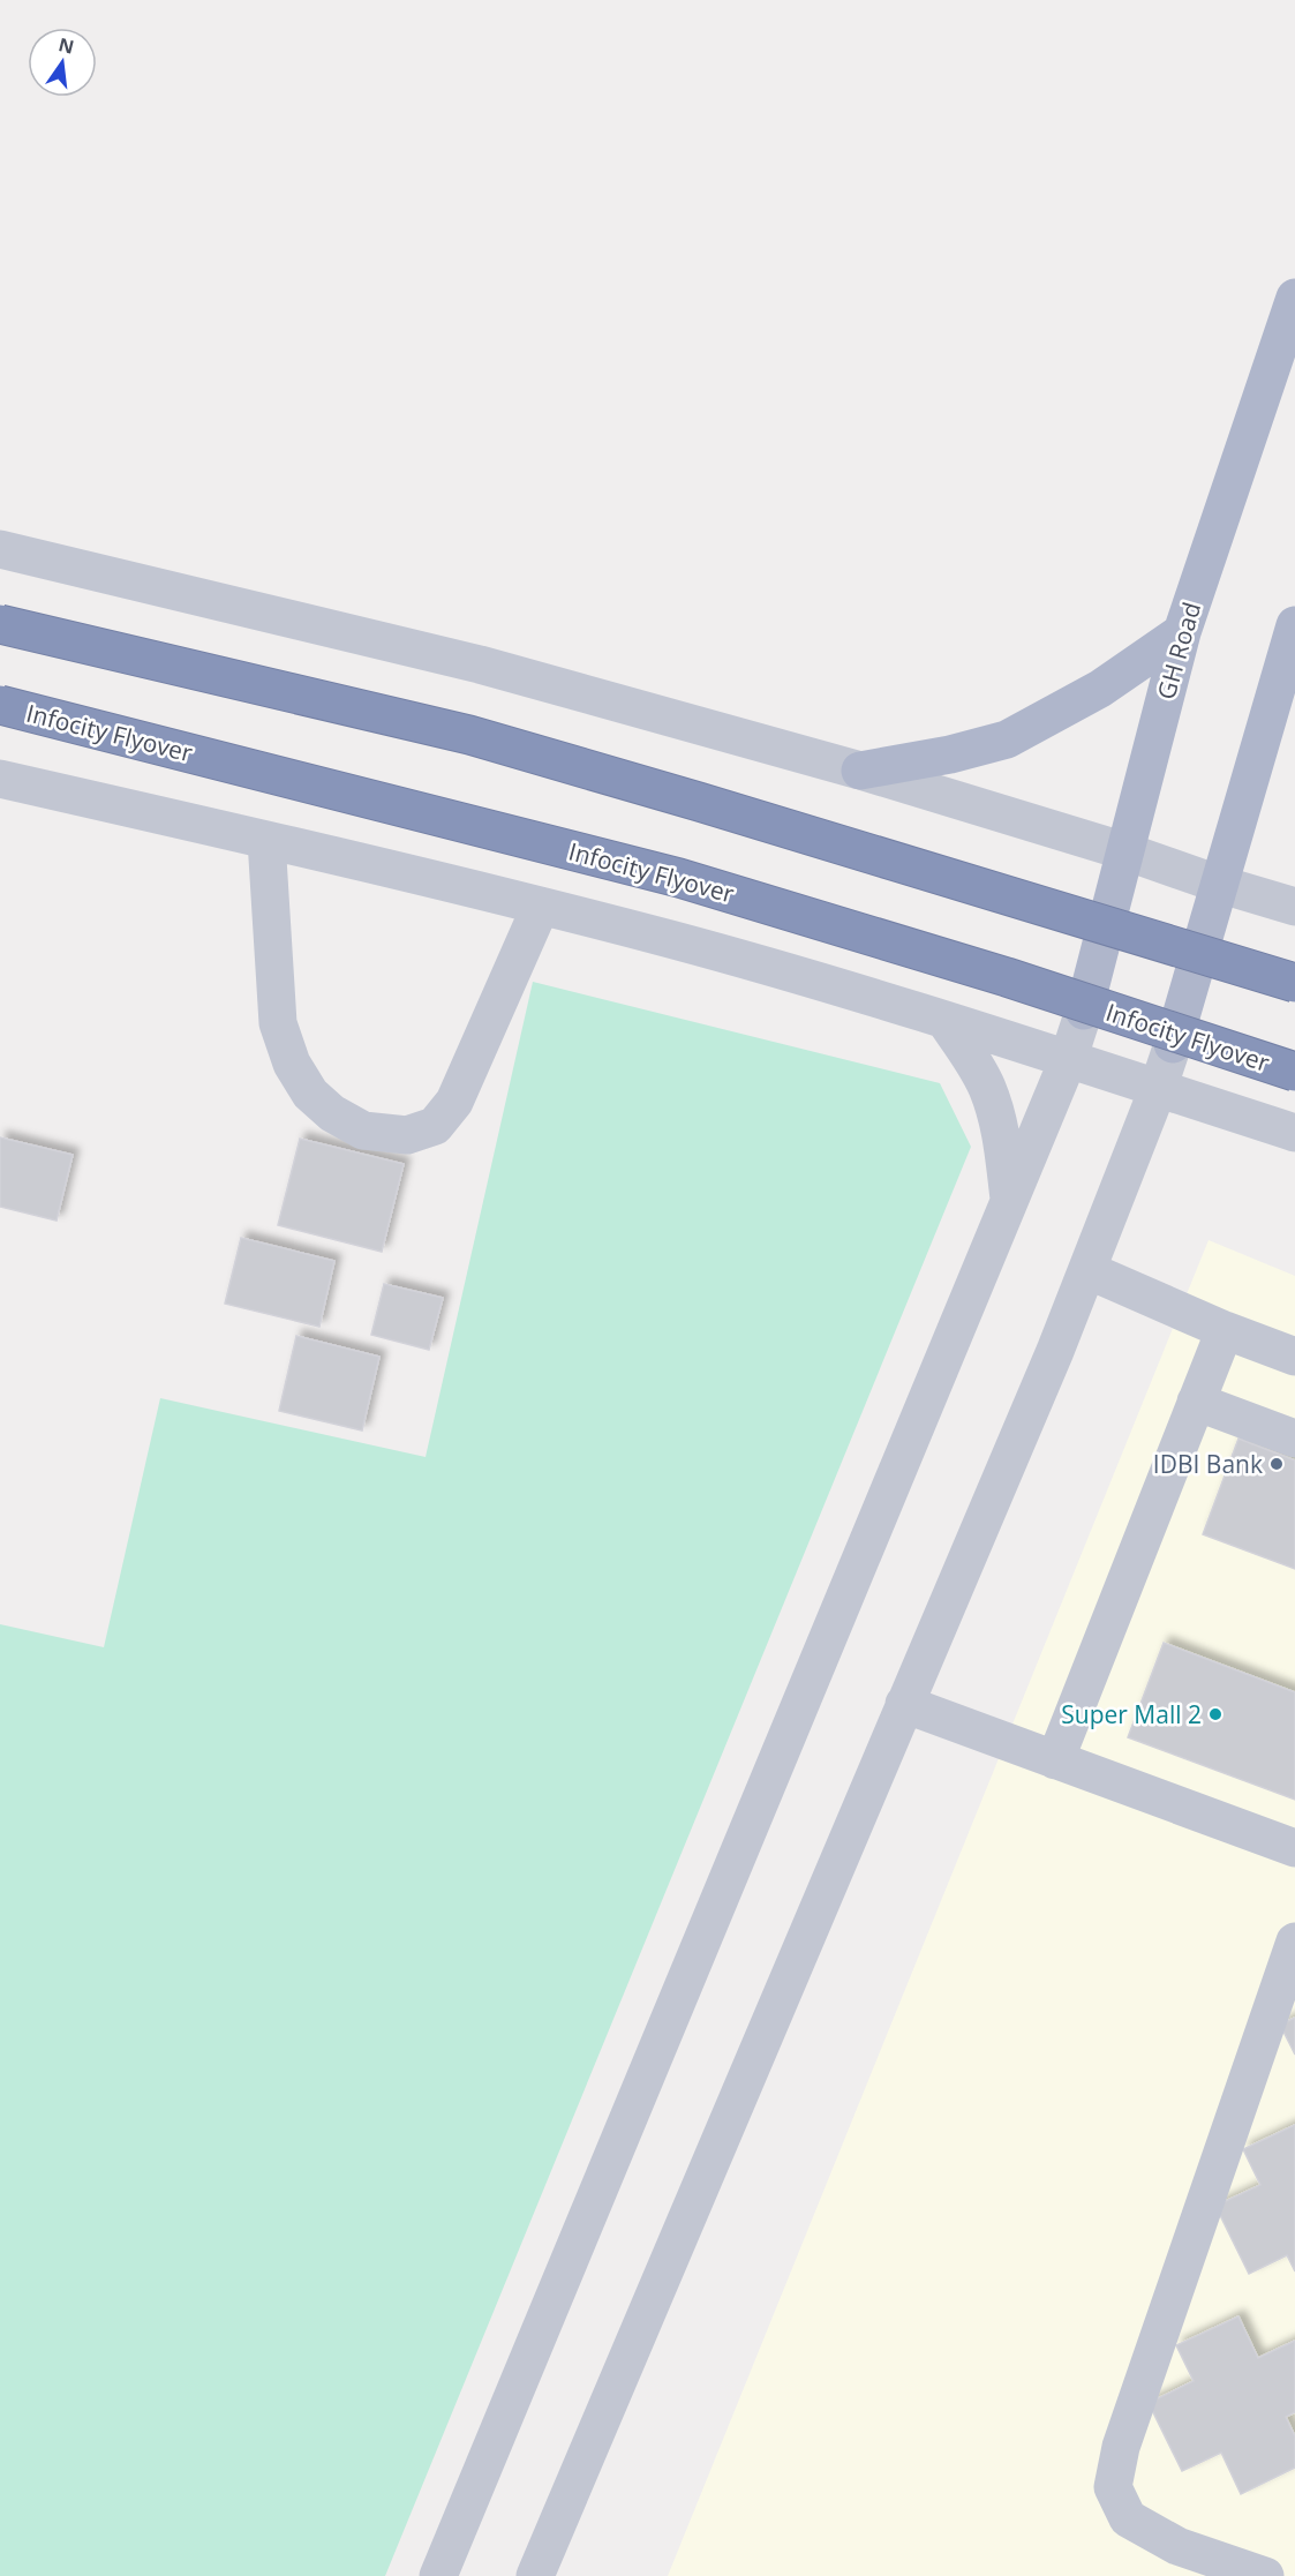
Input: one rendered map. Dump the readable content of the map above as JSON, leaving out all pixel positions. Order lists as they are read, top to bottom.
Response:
{
  "streets": {
    "highway": ["Infocity Flyover"],
    "main road": ["GH Road"]
  },
  "places": ["IDBI Bank", "Super Mall 2"],
  "north": "top"
}
